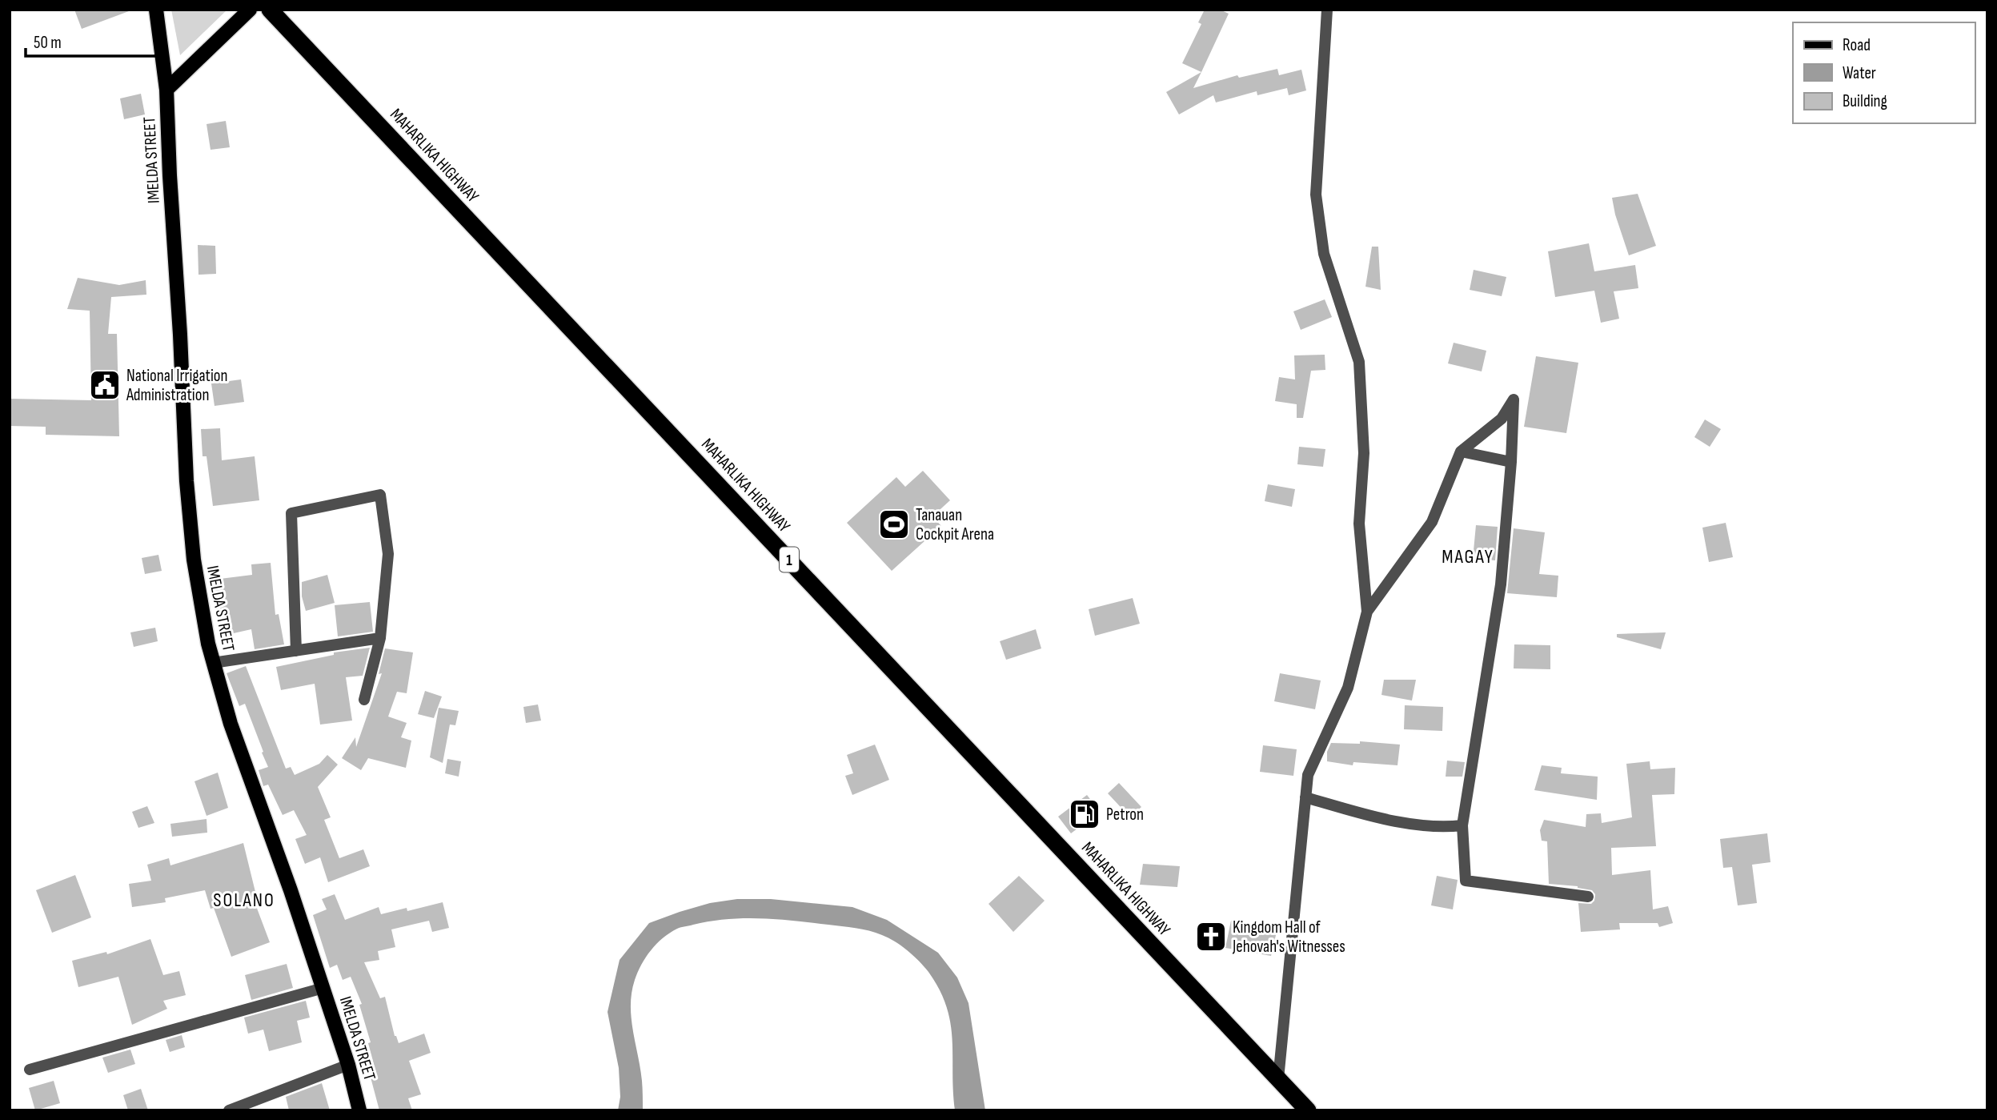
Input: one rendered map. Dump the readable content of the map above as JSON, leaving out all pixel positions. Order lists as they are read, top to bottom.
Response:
{
  "streets": {
    "highway": ["MAHARLIKA HIGHWAY", "1"],
    "main road": ["IMELDA STREET"]
  },
  "districts": ["MAGAY", "SOLANO"],
  "places": {
    "public building": ["National Irrigation Administration"],
    "sports": ["Tanauan Cockpit Arena"],
    "fuel station": ["Petron"],
    "church": ["Kingdom Hall of Jehovah's Witnesses"]
  },
  "legend": ["Road", "Water", "Building"],
  "scale_bar": "50 m"
}
